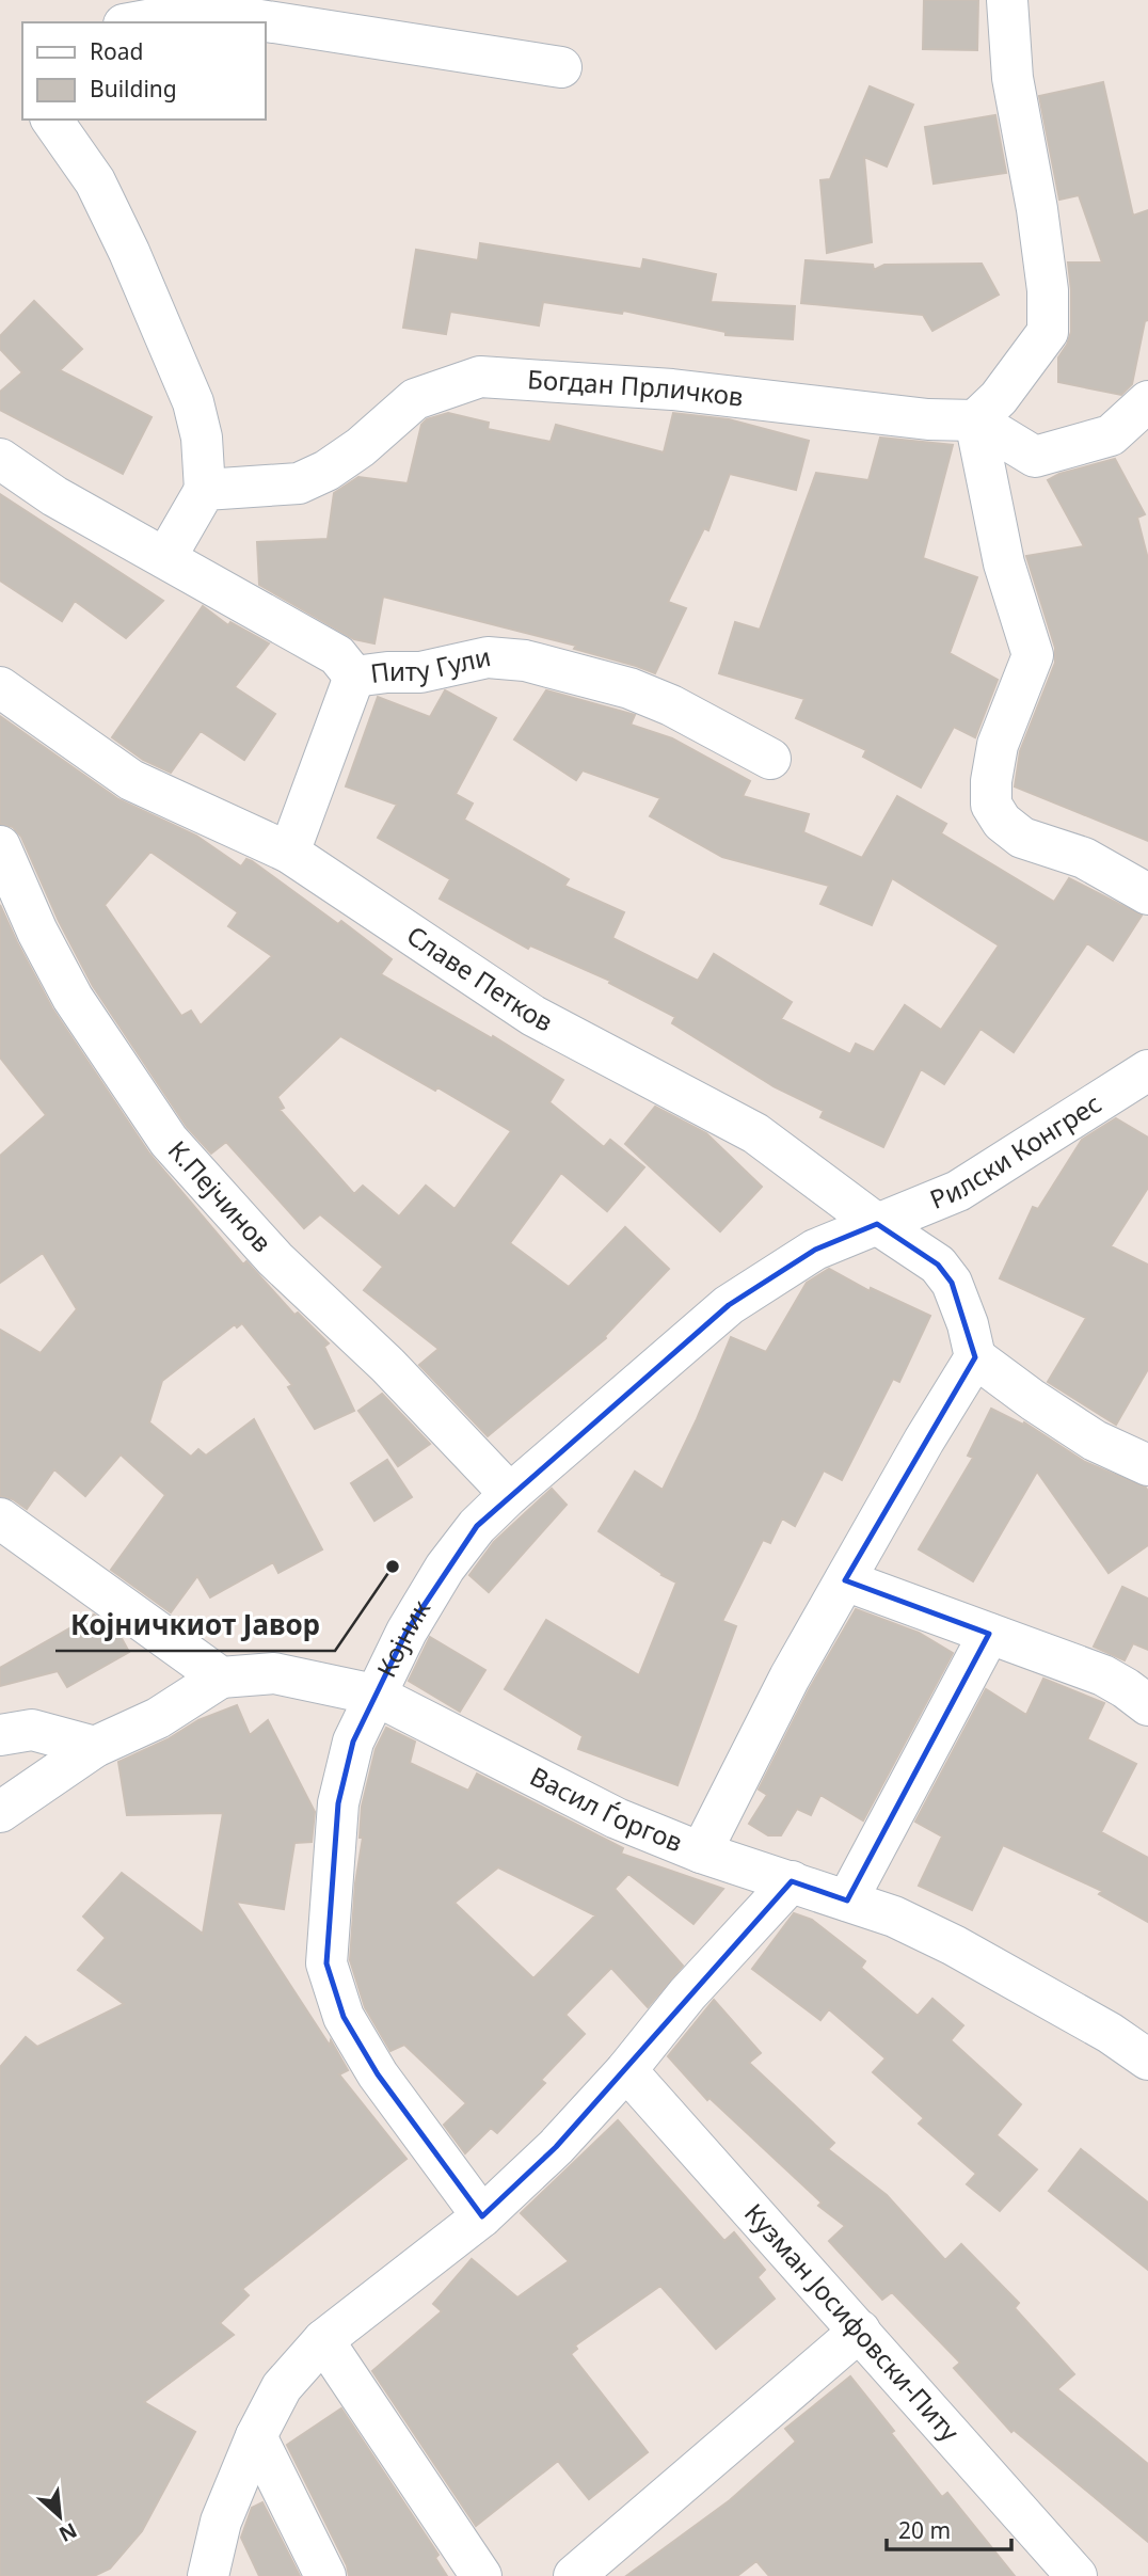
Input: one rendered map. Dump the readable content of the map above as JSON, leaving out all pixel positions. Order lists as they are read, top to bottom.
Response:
{
  "streets": {
    "street": [
      "Богдан Прличков",
      "Питу Гули",
      "Славе Петков",
      "Рилски Конгрес",
      "К.Пејчинов",
      "Којник",
      "Васил Ѓоргов",
      "Кузман Јосифовски-Питу"
    ]
  },
  "crossings": [
    ["Славе Петков", "Рилски Конгрес"],
    ["Славе Петков", "Којник"],
    ["Рилски Конгрес", "Којник"],
    ["К.Пејчинов", "Којник"],
    ["Којник", "Васил Ѓоргов"]
  ],
  "places": ["Којничкиот Јавор"],
  "legend": ["Road", "Building"],
  "scale_bar": "20 m",
  "north": "bottom right"
}
